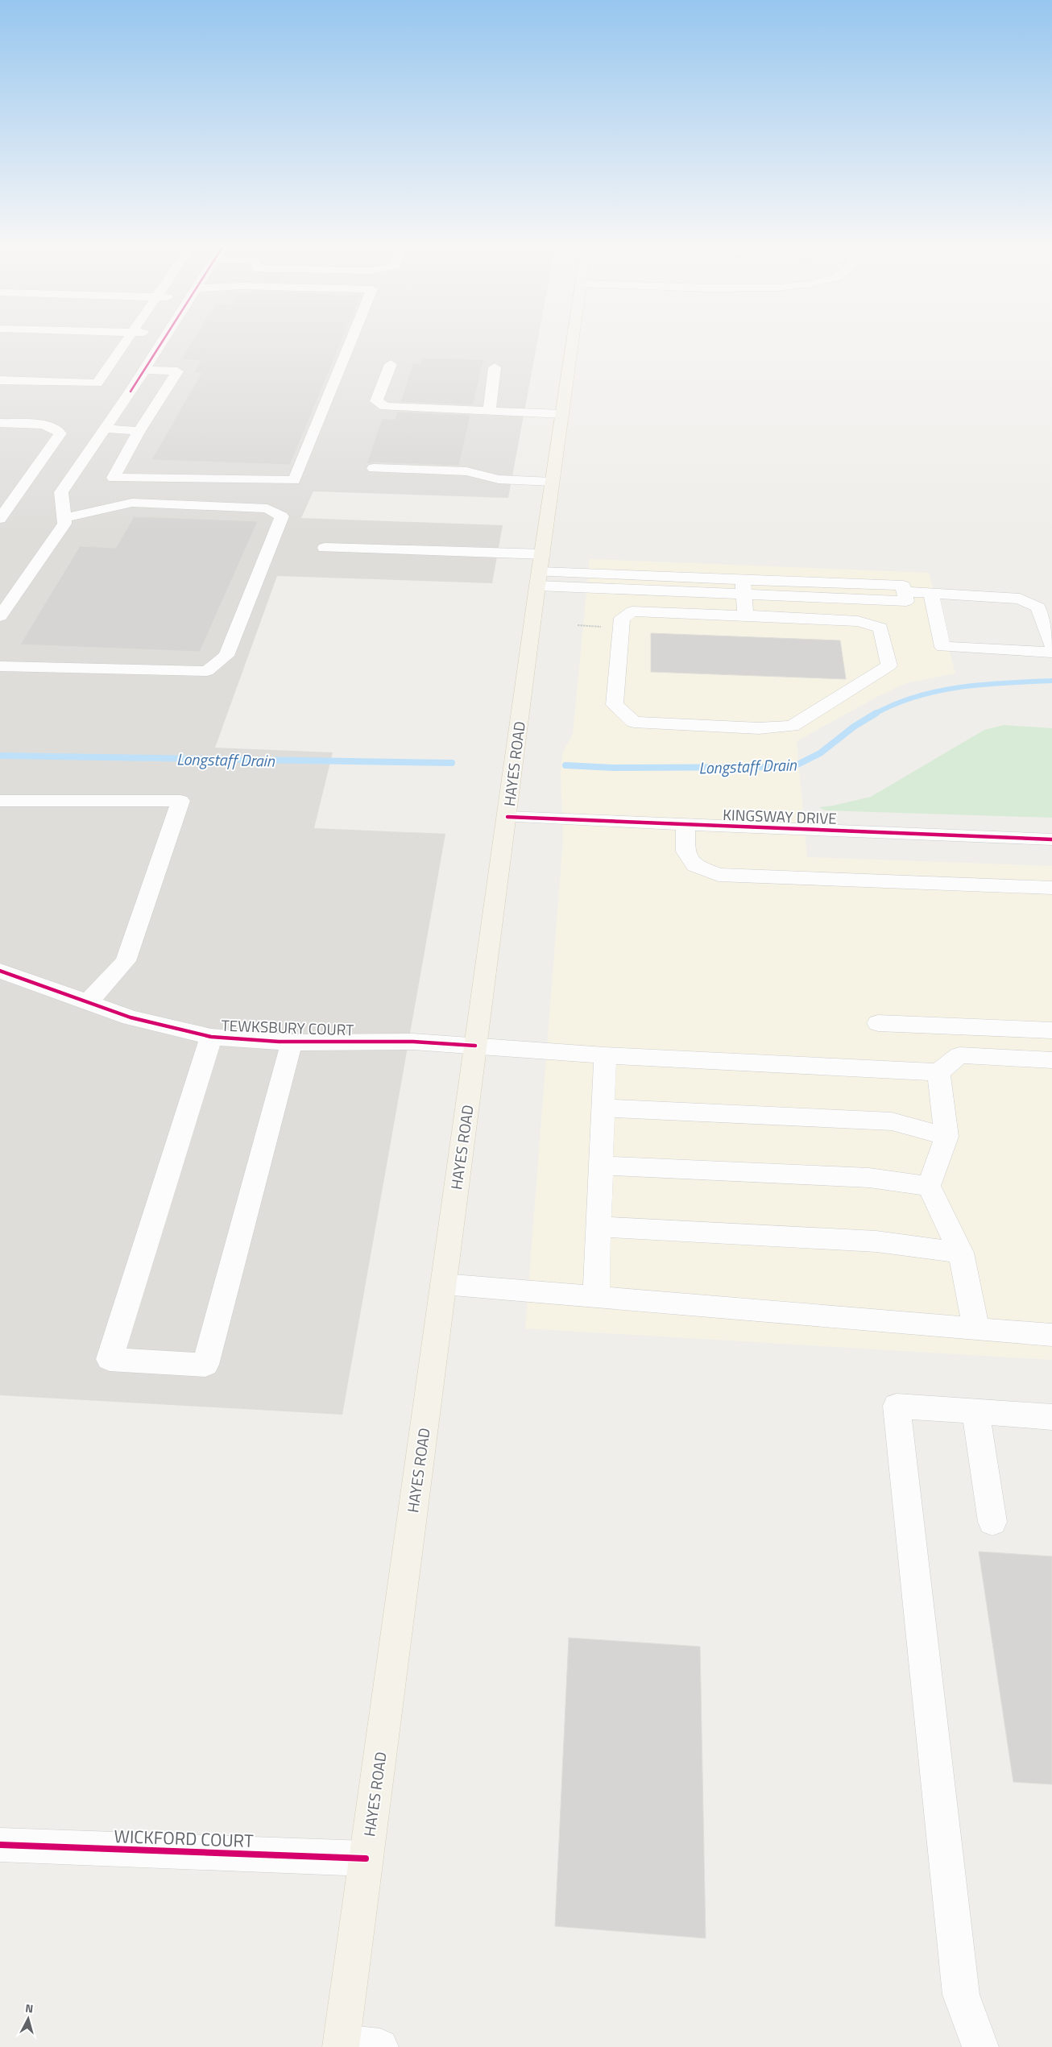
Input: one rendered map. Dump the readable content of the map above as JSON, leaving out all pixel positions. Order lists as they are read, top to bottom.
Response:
{
  "streets": {
    "main road": ["HAYES ROAD"],
    "street": ["KINGSWAY DRIVE", "TEWKSBURY COURT", "WICKFORD COURT"]
  },
  "crossings": [
    ["HAYES ROAD", "KINGSWAY DRIVE"],
    ["HAYES ROAD", "TEWKSBURY COURT"],
    ["HAYES ROAD", "WICKFORD COURT"]
  ],
  "water": ["Longstaff Drain"],
  "north": "top"
}
